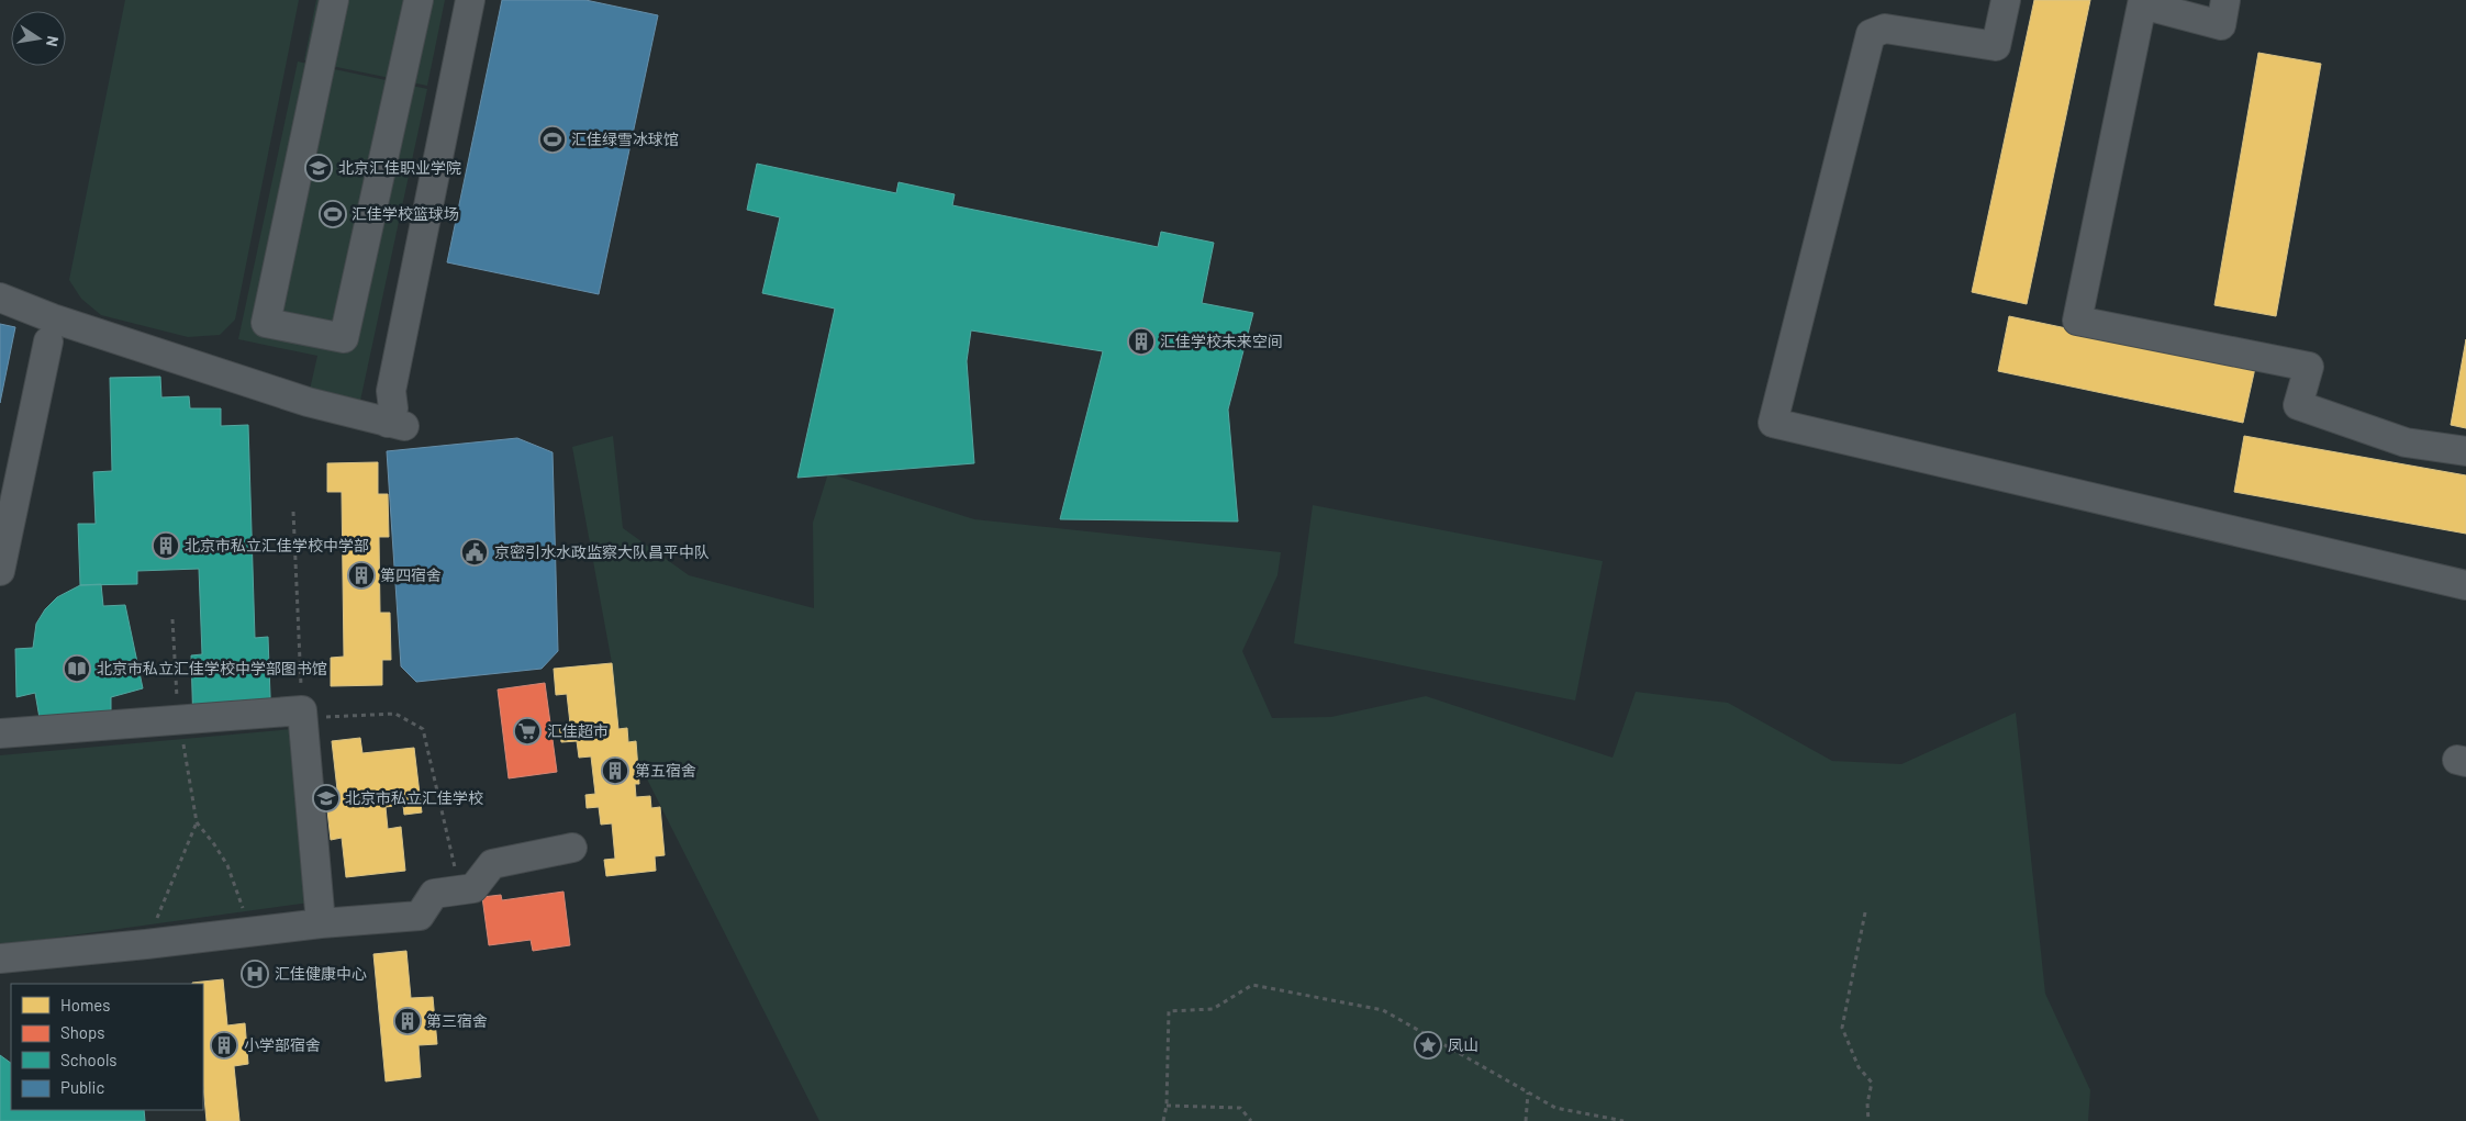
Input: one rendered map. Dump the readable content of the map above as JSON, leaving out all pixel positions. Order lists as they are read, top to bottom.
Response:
{
  "places": {
    "sports": ["汇佳绿雪冰球馆", "汇佳学校篮球场"],
    "school or university": ["北京汇佳职业学院", "北京市私立汇佳学校"],
    "building": [
      "汇佳学校未来空间",
      "北京市私立汇佳学校中学部",
      "第四宿舍",
      "第五宿舍",
      "第三宿舍",
      "小学部宿舍"
    ],
    "public building": ["京密引水水政监察大队昌平中队"],
    "library": ["北京市私立汇佳学校中学部图书馆"],
    "supermarket": ["汇佳超市"],
    "hospital": ["汇佳健康中心"],
    "place": ["凤山"]
  },
  "legend": [
    "Homes",
    "Shops",
    "Schools",
    "Public"
  ],
  "north": "right"
}
